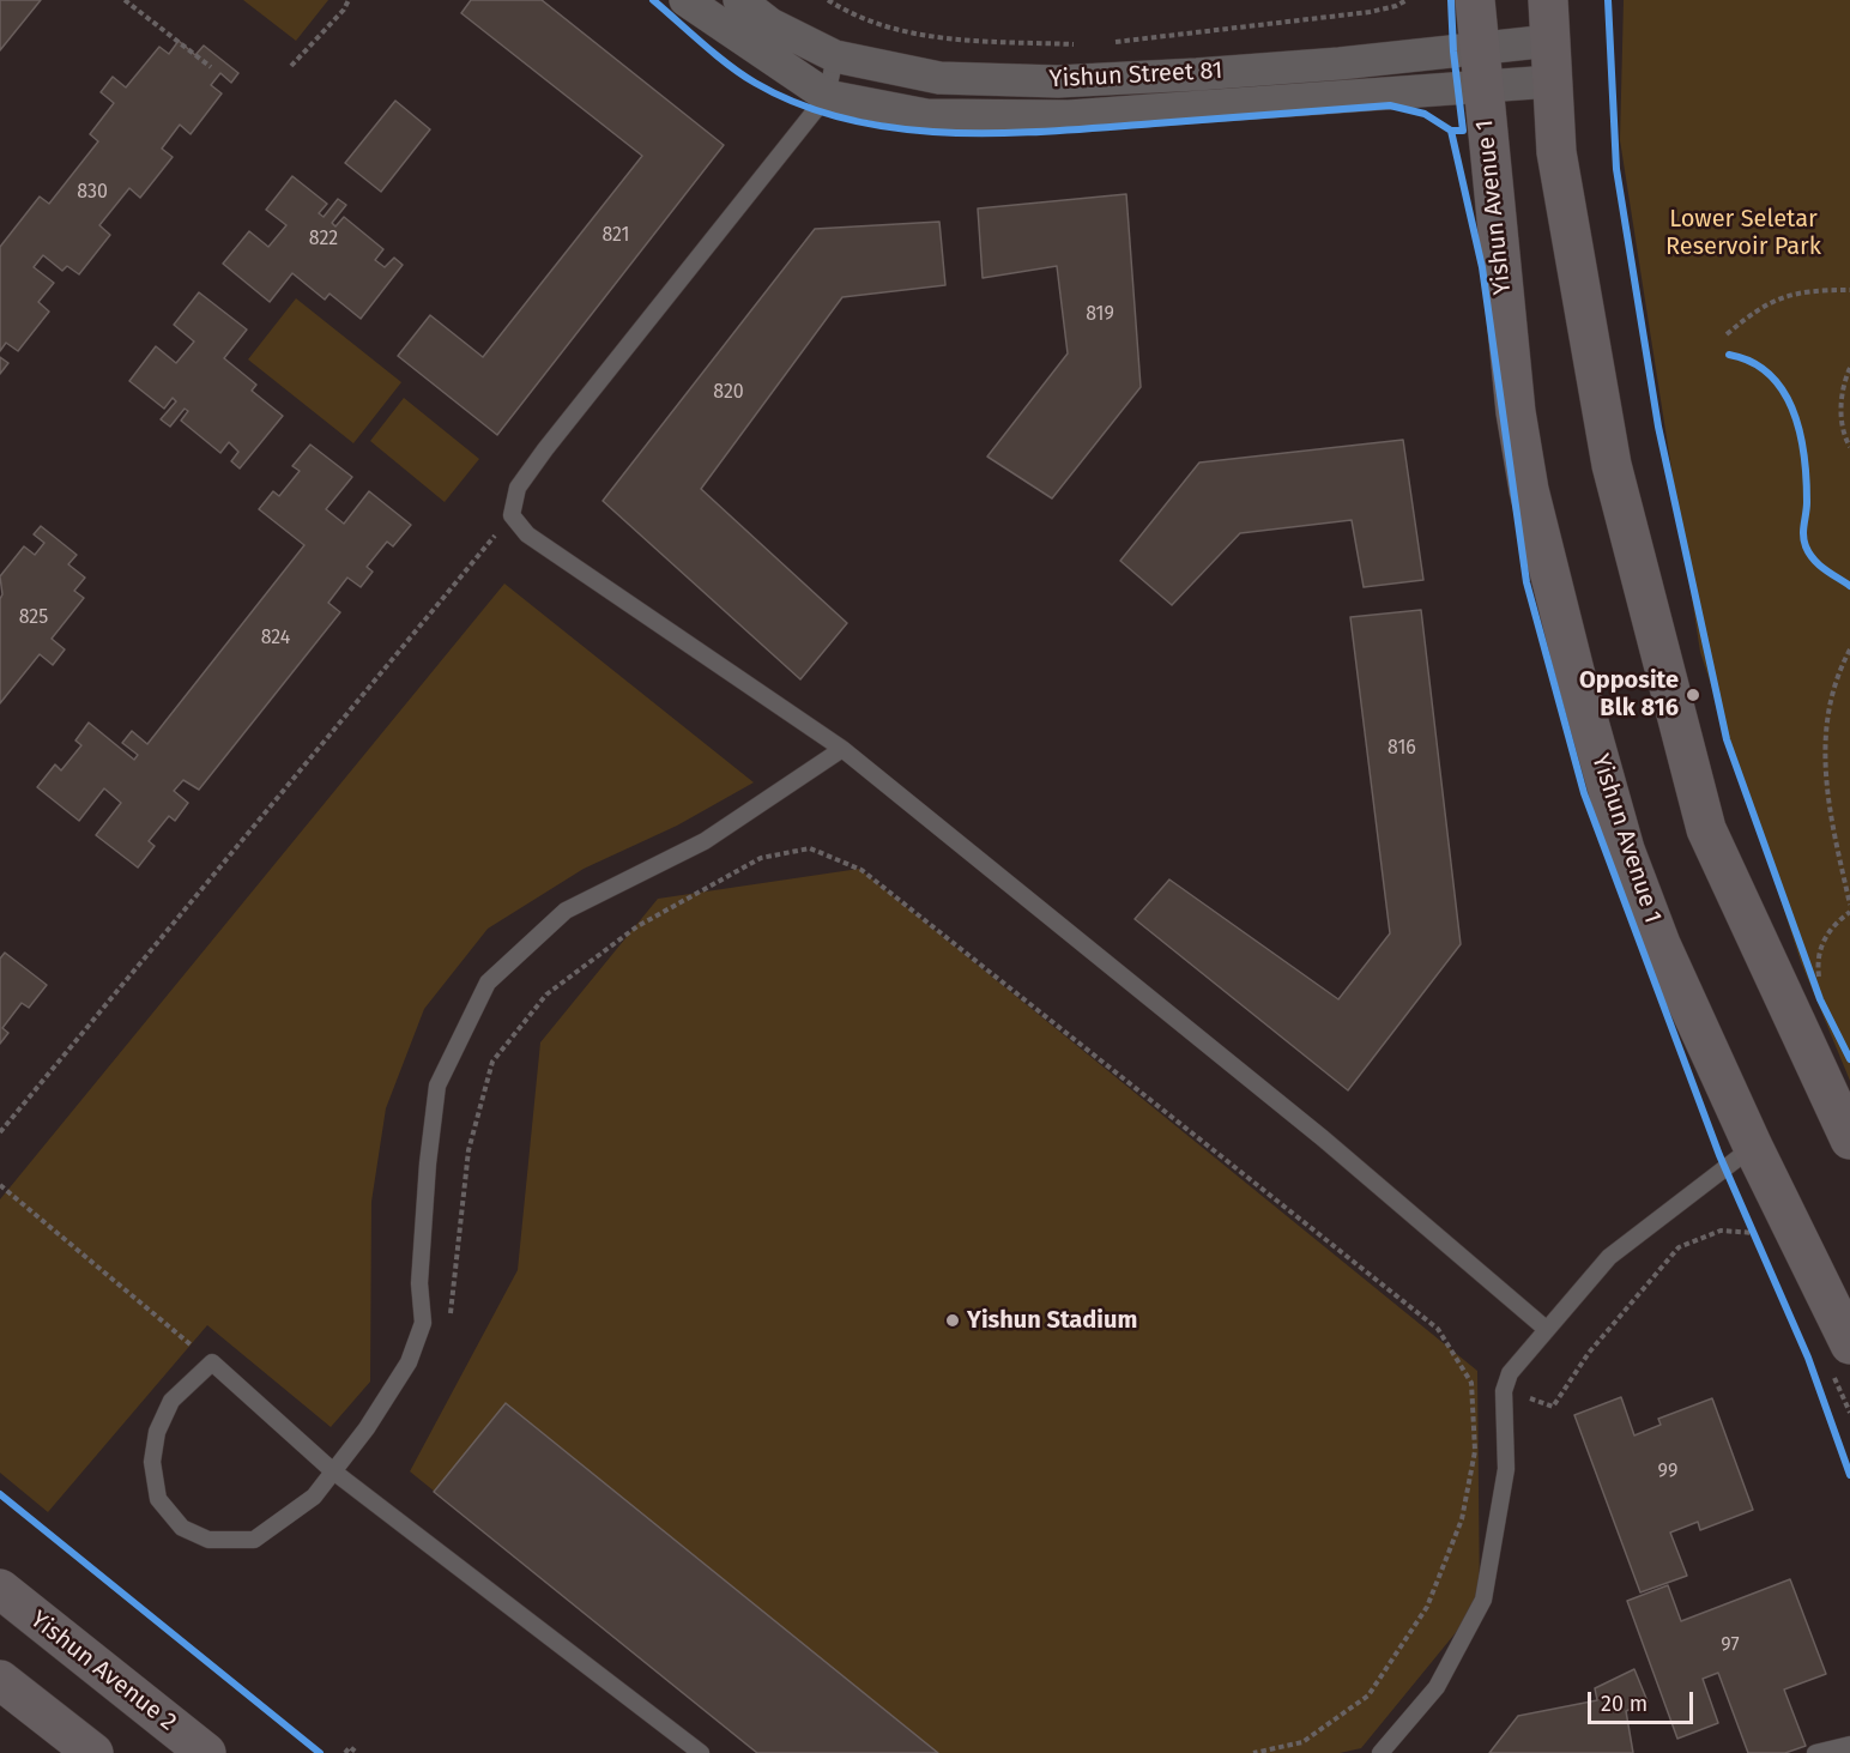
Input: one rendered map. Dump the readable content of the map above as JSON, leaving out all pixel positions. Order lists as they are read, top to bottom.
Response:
{
  "streets": {
    "main road": ["Yishun Avenue 1", "Yishun Avenue 2"],
    "street": ["Yishun Street 81"]
  },
  "crossings": [
    ["Yishun Street 81", "Yishun Avenue 1"]
  ],
  "parks": ["Lower Seletar Reservoir Park"],
  "places": ["Opposite Blk 816", "Yishun Stadium"],
  "house_numbers": [
    "830",
    "821",
    "822",
    "819",
    "820",
    "825",
    "824",
    "816",
    "99",
    "97"
  ],
  "scale_bar": "20 m"
}
